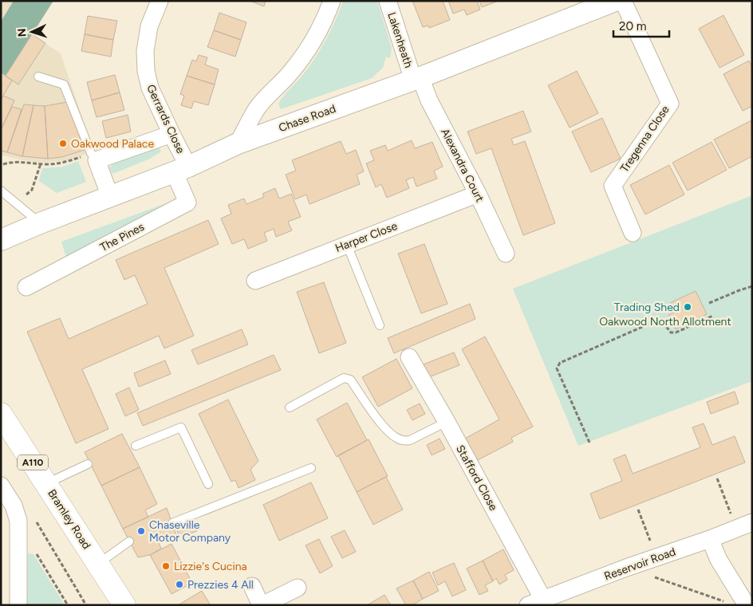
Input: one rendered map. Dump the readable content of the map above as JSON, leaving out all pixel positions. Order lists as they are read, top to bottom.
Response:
{
  "streets": {
    "main road": ["A110", "Bramley Road"],
    "street": [
      "Lakenheath",
      "Chase Road",
      "Gerrards Close",
      "Tregenna Close",
      "Alexandra Court",
      "The Pines",
      "Harper Close",
      "Stafford Close",
      "Reservoir Road"
    ]
  },
  "crossings": [
    ["Lakenheath", "Chase Road"],
    ["Lakenheath", "Alexandra Court"],
    ["Chase Road", "Gerrards Close"],
    ["Chase Road", "Alexandra Court"],
    ["Chase Road", "The Pines"],
    ["Gerrards Close", "The Pines"],
    ["Alexandra Court", "Harper Close"],
    ["Stafford Close", "Reservoir Road"]
  ],
  "parks": ["Oakwood North Allotment"],
  "places": [
    "Oakwood Palace",
    "Trading Shed",
    "Chaseville Motor Company",
    "Lizzie's Cucina",
    "Prezzies 4 All"
  ],
  "scale_bar": "20 m",
  "north": "left"
}
